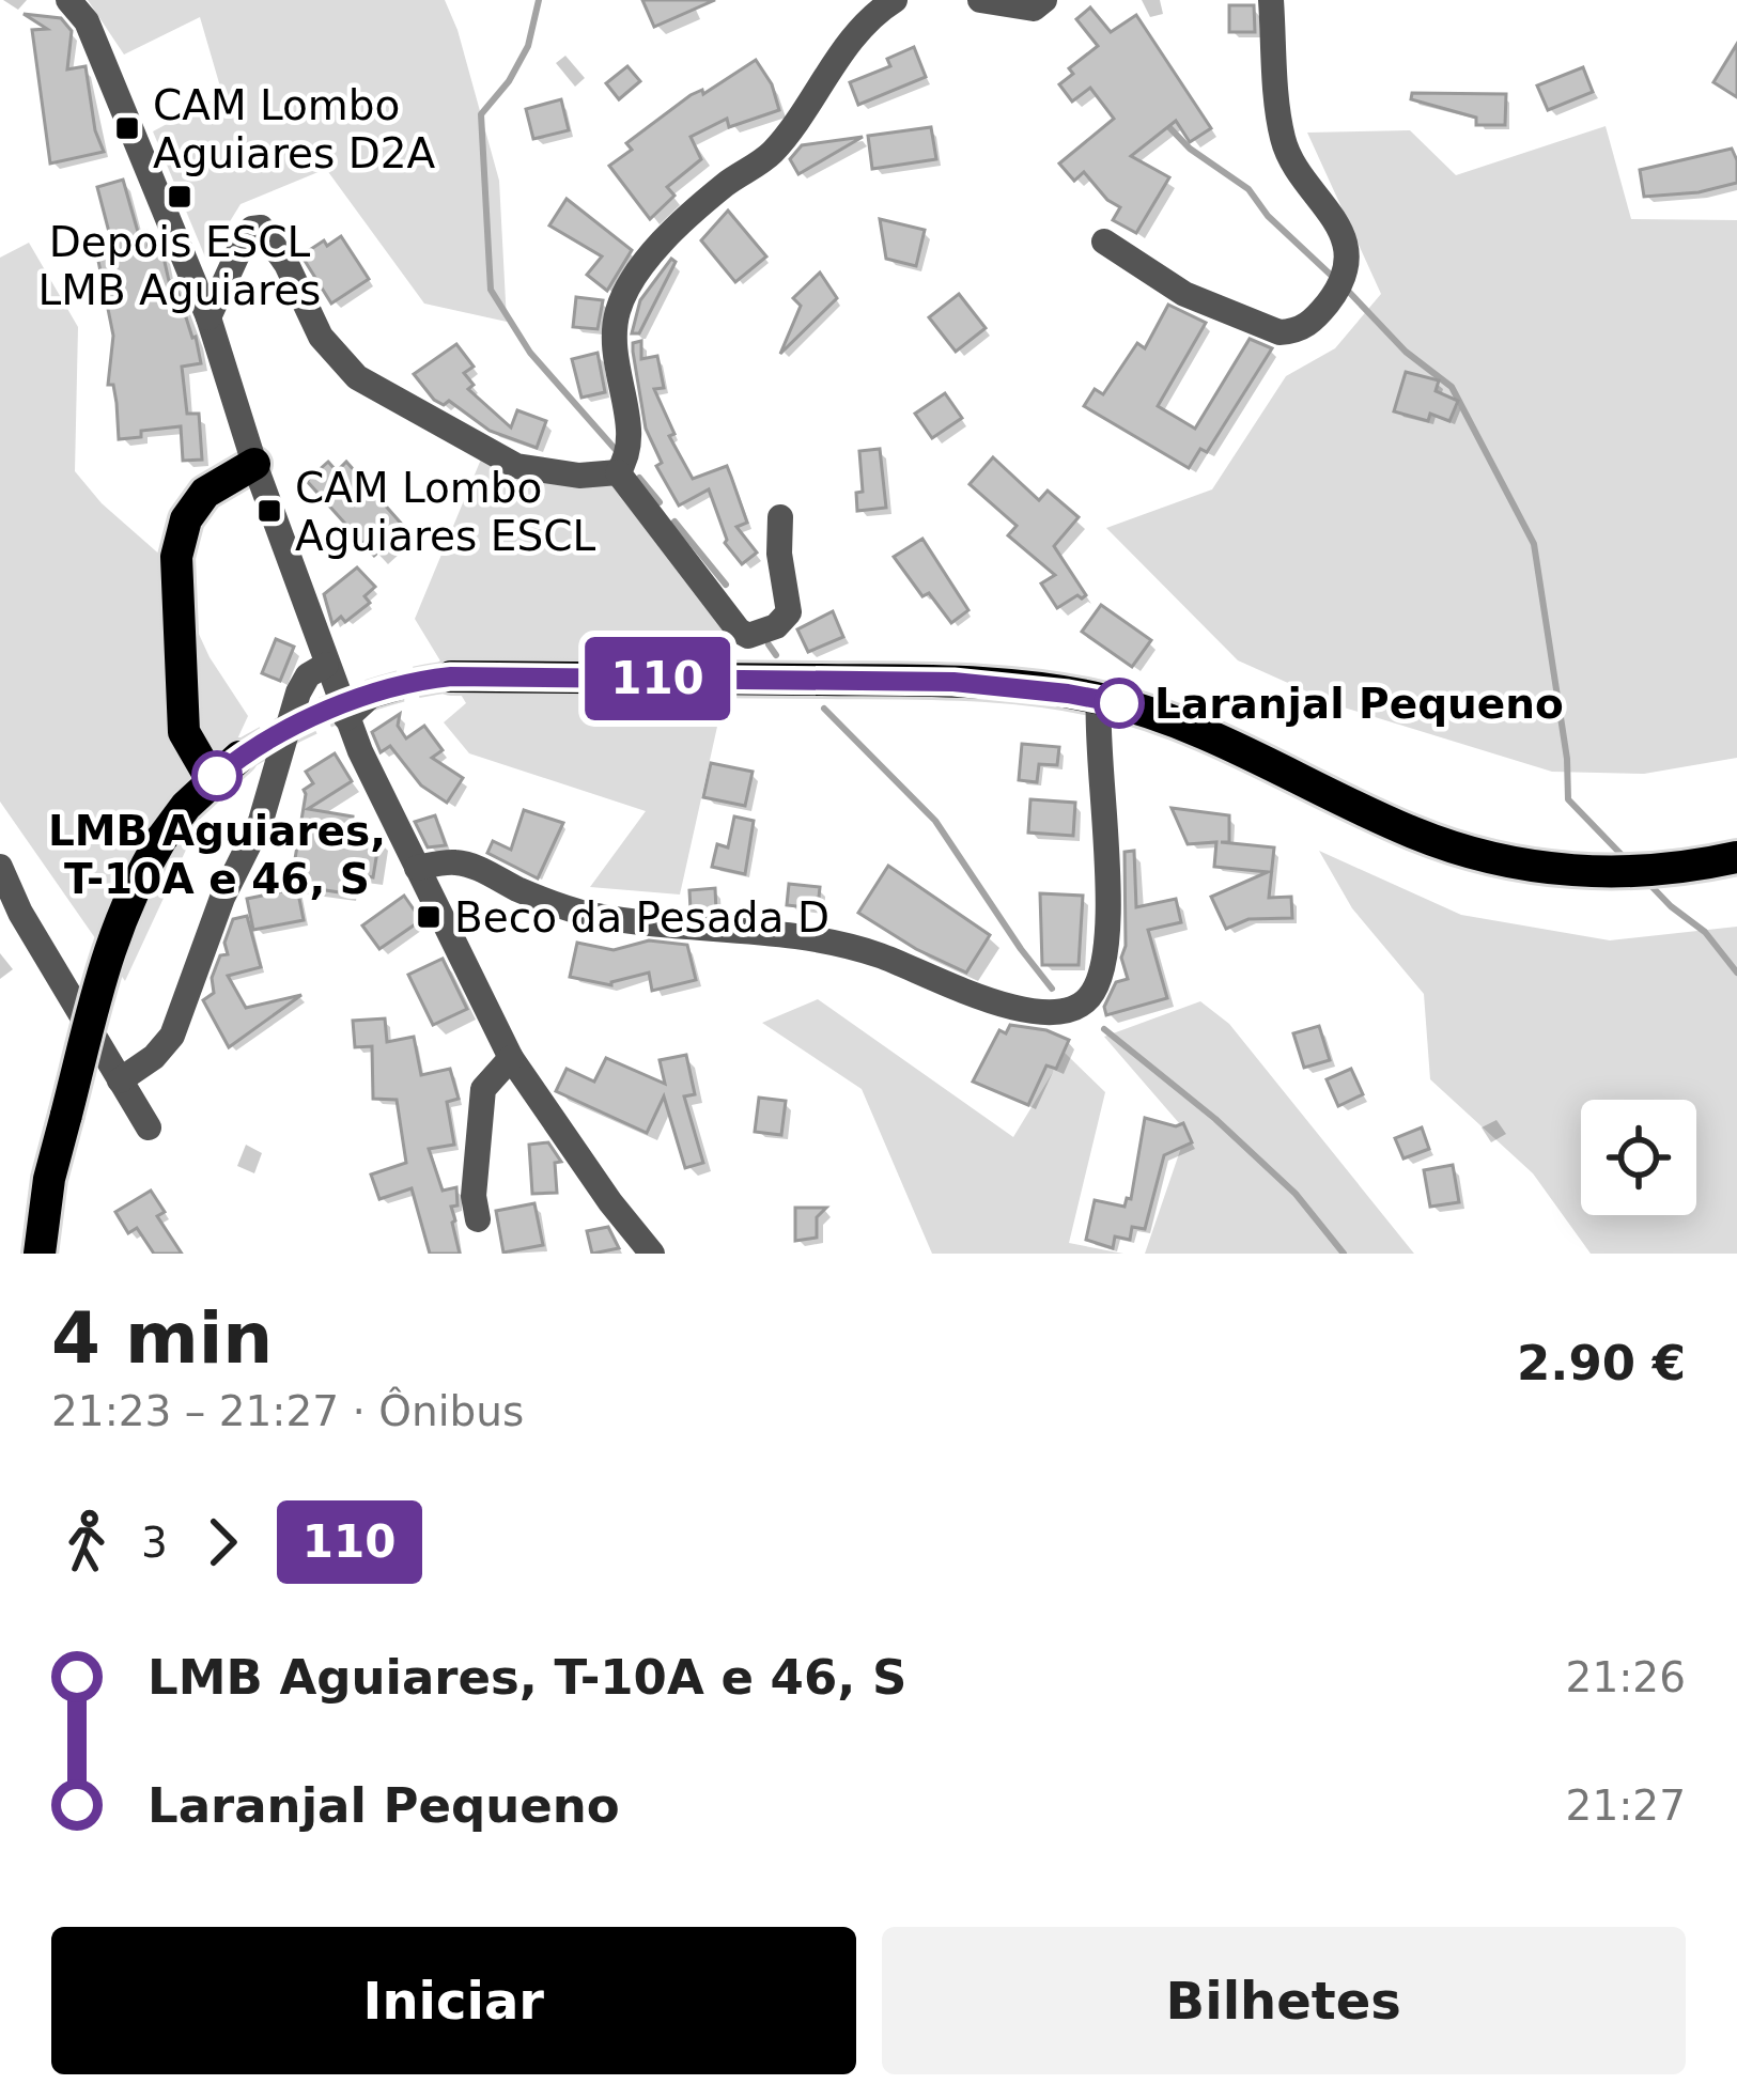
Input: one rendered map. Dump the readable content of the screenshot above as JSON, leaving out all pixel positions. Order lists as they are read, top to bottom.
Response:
{
  "places": {
    "transit": [
      "CAM Lombo Aguiares D2A",
      "Depois ESCL LMB Aguiares",
      "CAM Lombo Aguiares ESCL",
      "Beco da Pesada D"
    ],
    "other": ["Laranjal Pequeno", "LMB Aguiares, T-10A e 46, S"]
  },
  "lines": ["bus line 110"],
  "page": {
    "on_map": "110",
    "heading": ["4 min", "21:23 – 21:27 · Ônibus", "2.90 €"],
    "legs": ["3", "110"],
    "list": [
      {
        "name": "LMB Aguiares, T-10A e 46, S",
        "value": "21:26"
      },
      {
        "name": "Laranjal Pequeno",
        "value": "21:27"
      }
    ],
    "buttons": ["Iniciar", "Bilhetes"]
  }
}
